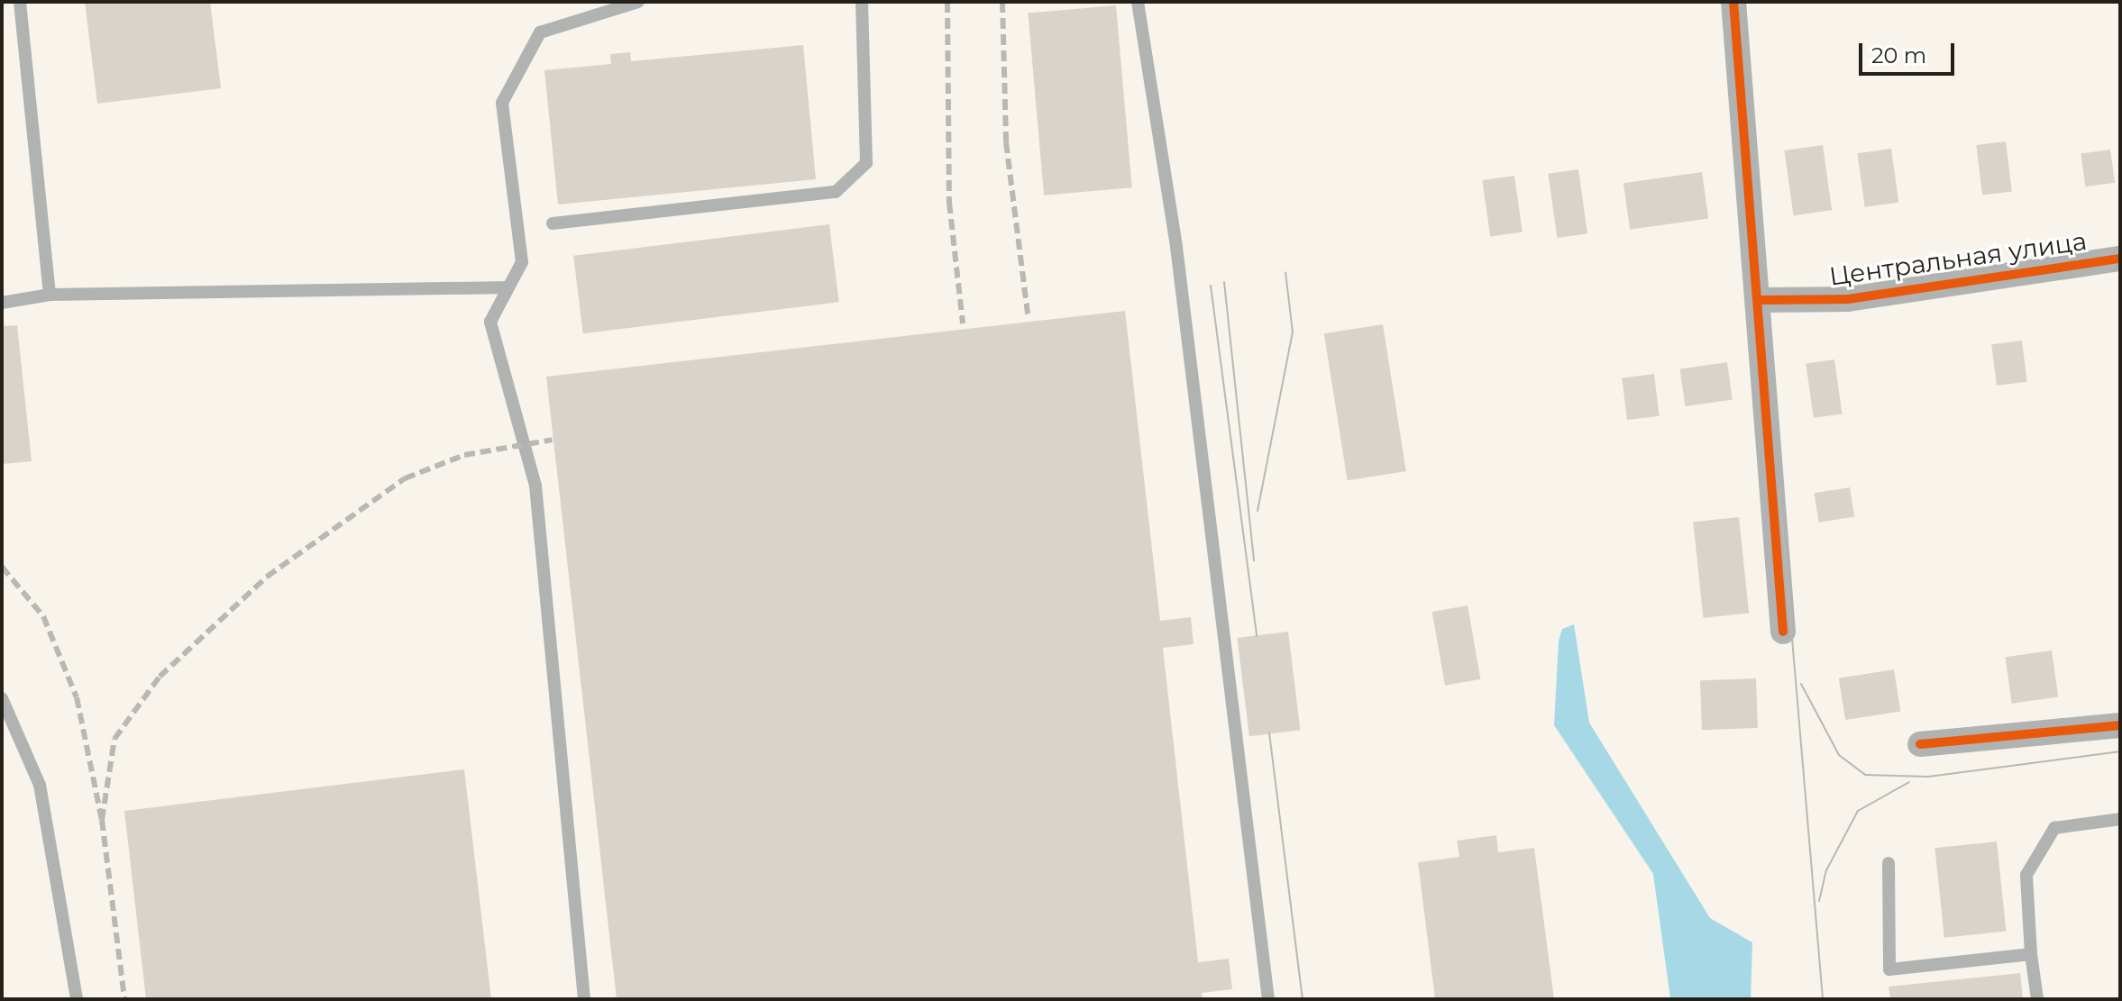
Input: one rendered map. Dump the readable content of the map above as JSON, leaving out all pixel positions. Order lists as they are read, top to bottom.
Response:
{
  "streets": {
    "street": ["Центральная улица"]
  },
  "scale_bar": "20 m"
}
